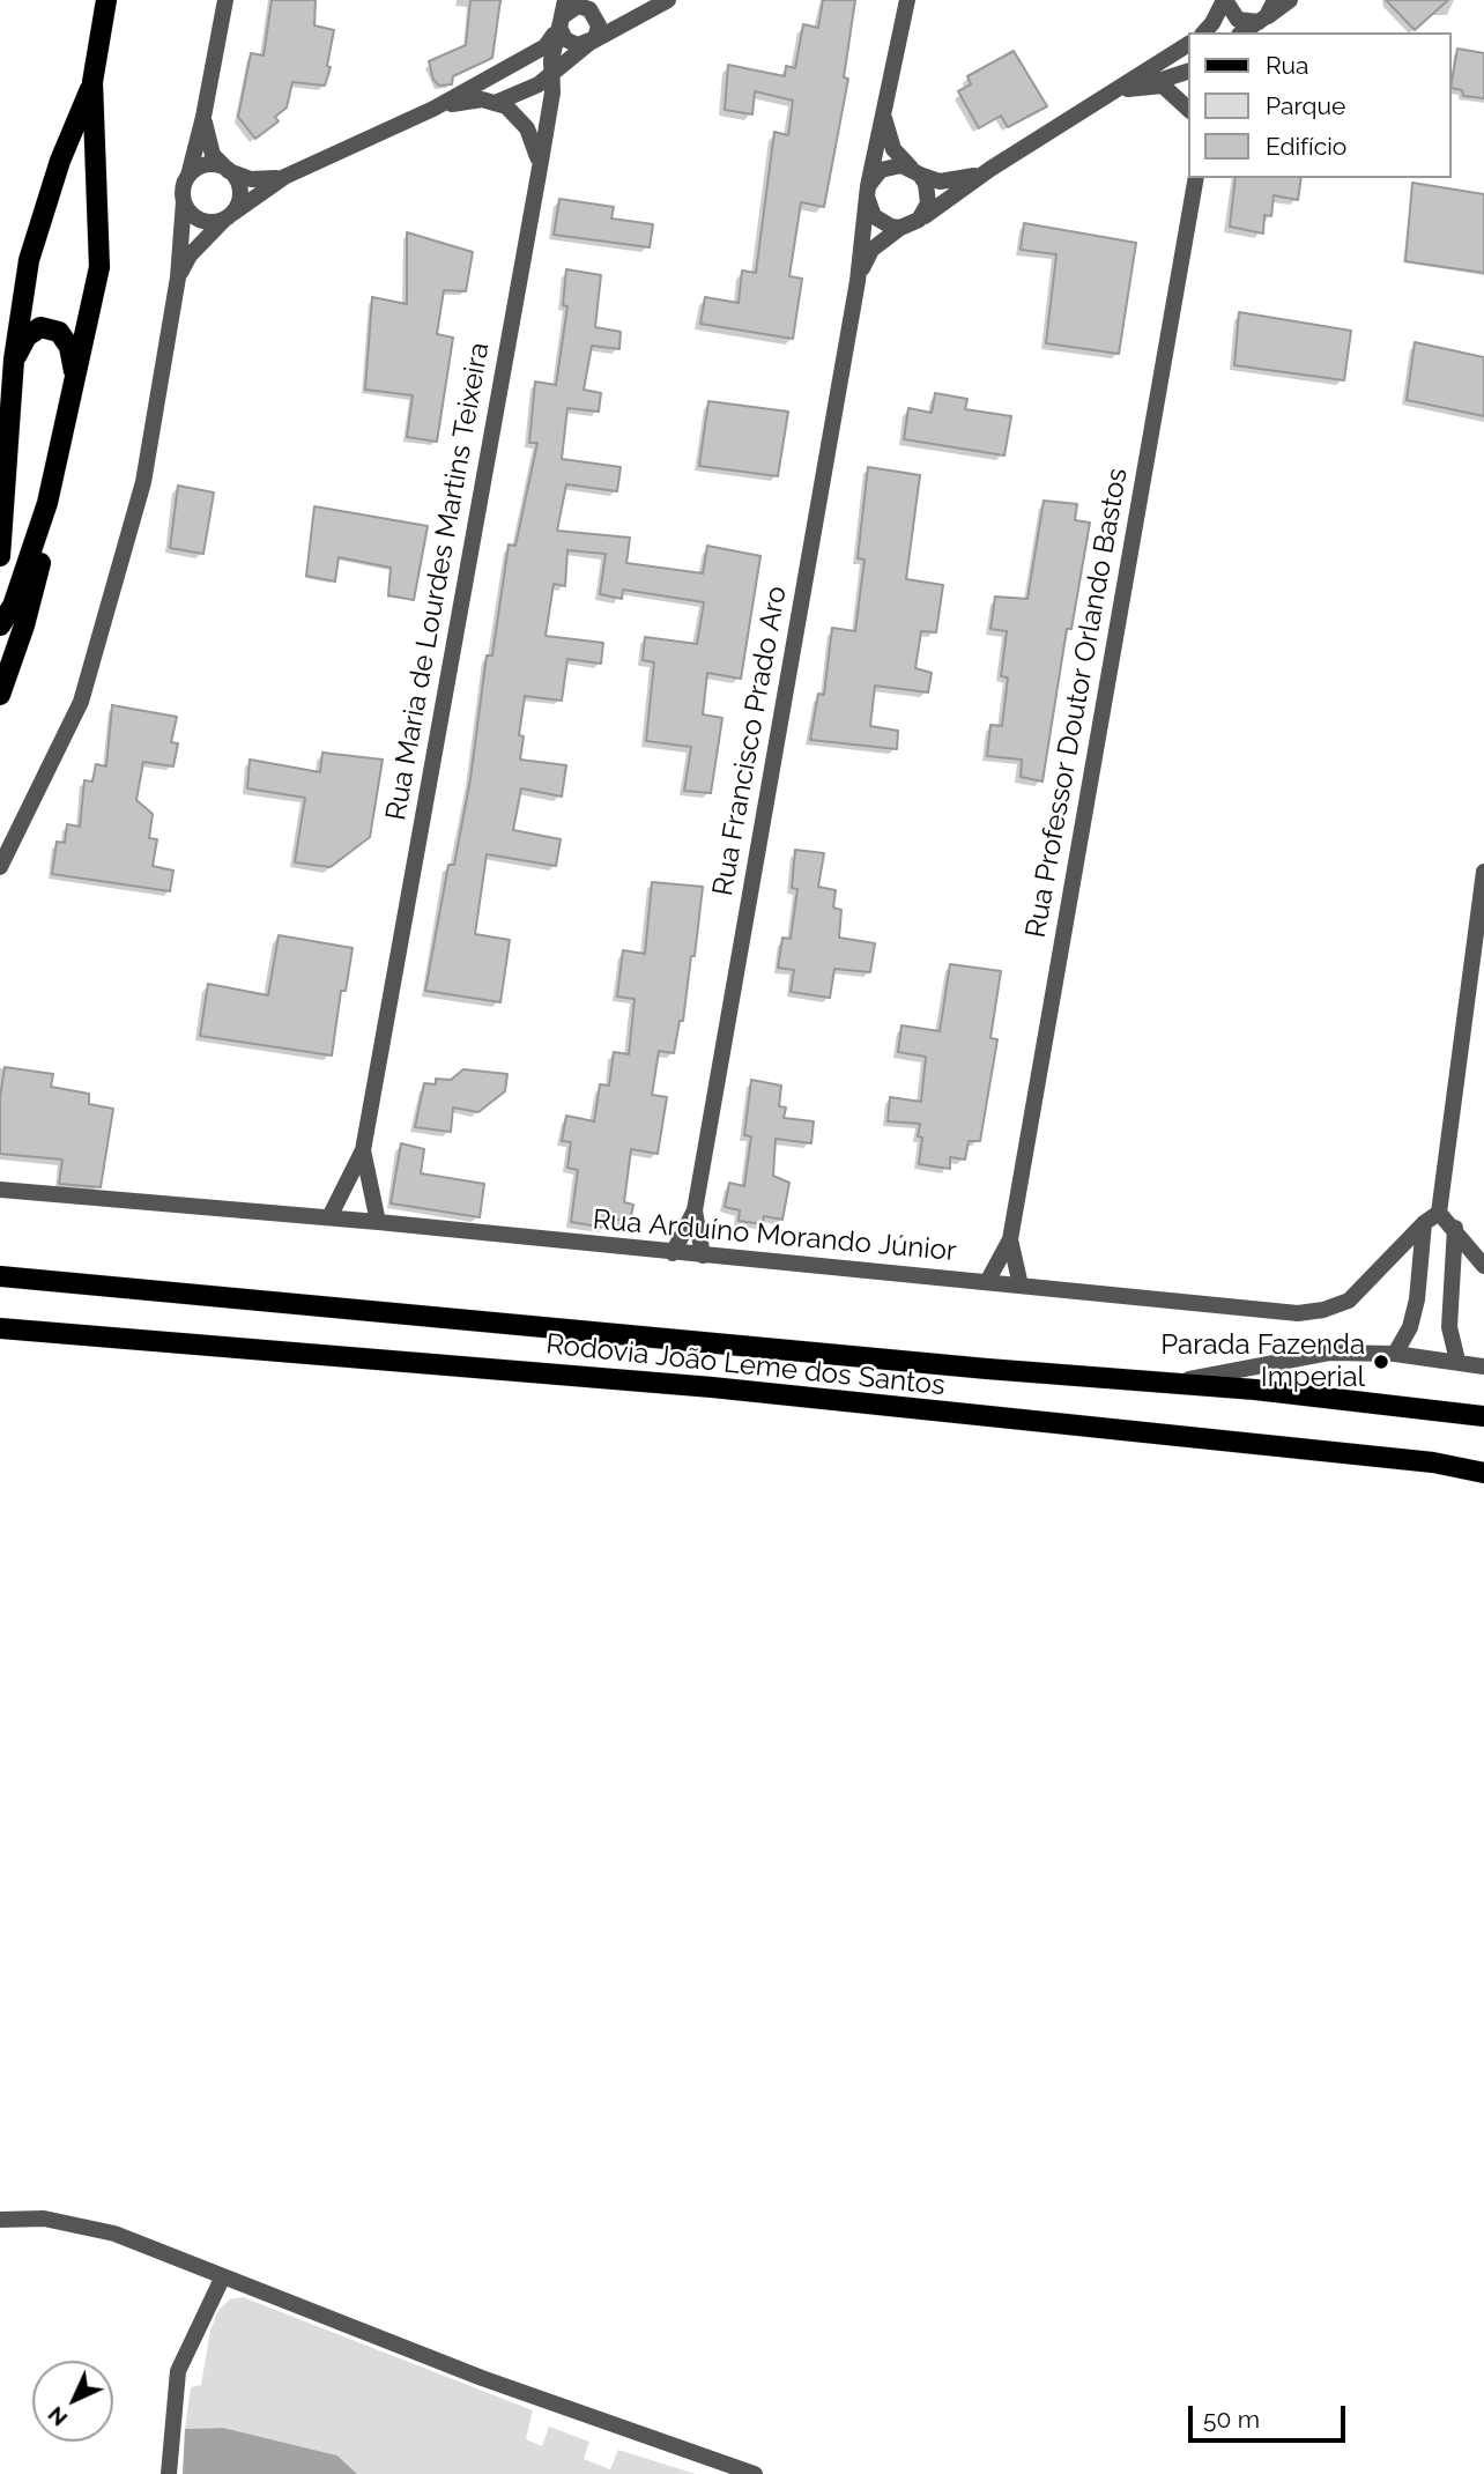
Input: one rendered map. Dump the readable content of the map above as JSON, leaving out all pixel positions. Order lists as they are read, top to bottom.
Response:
{
  "streets": {
    "main road": ["Rodovia João Leme dos Santos"],
    "street": [
      "Rua Maria de Lourdes Martins Teixeira",
      "Rua Professor Doutor Orlando Bastos",
      "Rua Francisco Prado Aro",
      "Rua Arduíno Morando Júnior"
    ]
  },
  "crossings": [
    ["Rua Maria de Lourdes Martins Teixeira", "Rua Arduíno Morando Júnior"],
    ["Rua Professor Doutor Orlando Bastos", "Rua Arduíno Morando Júnior"],
    ["Rua Francisco Prado Aro", "Rua Arduíno Morando Júnior"]
  ],
  "places": ["Parada Fazenda Imperial"],
  "legend": ["Rua", "Parque", "Edifício"],
  "scale_bar": "50 m",
  "north": "bottom left"
}
